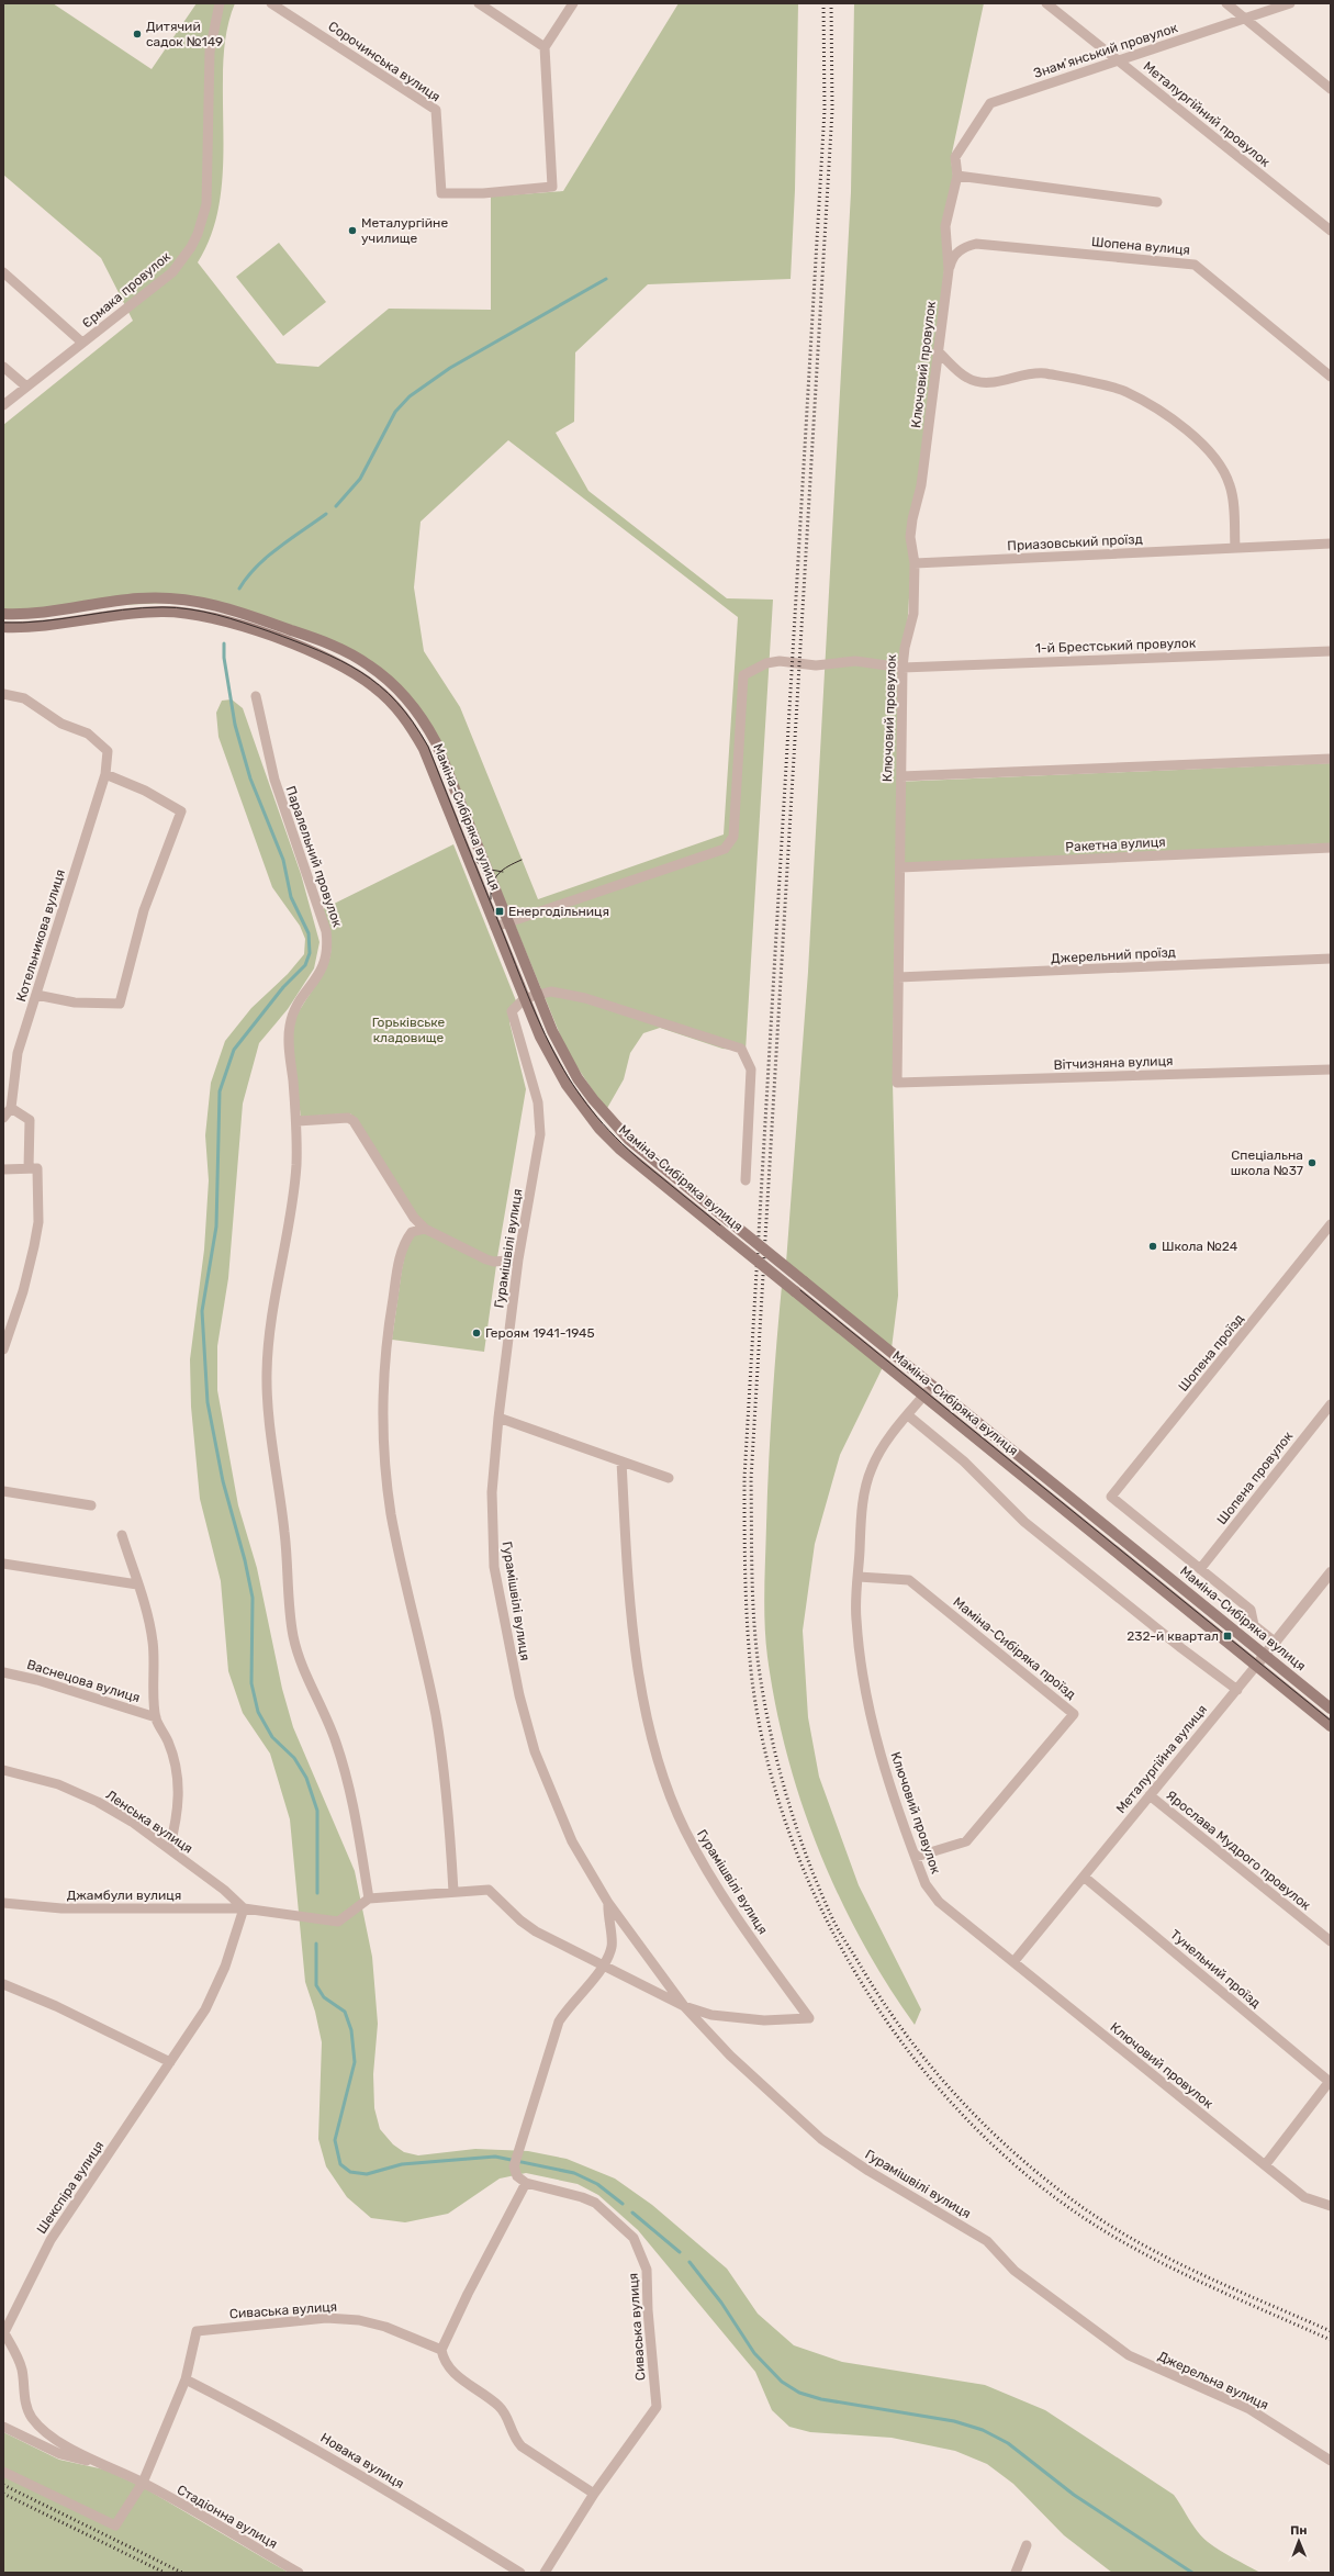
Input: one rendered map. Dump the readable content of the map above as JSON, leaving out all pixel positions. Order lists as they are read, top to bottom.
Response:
{
  "streets": {
    "main road": ["Маміна-Сибіряка вулиця"],
    "street": [
      "Знам’янський провулок",
      "Сорочинська вулиця",
      "Металургійний провулок",
      "Шопена вулиця",
      "Єрмака провулок",
      "Ключовий провулок",
      "Приазовський проїзд",
      "1-й Брестський провулок",
      "Ракетна вулиця",
      "Паралельний провулок",
      "Котельникова вулиця",
      "Джерельний проїзд",
      "Вітчизняна вулиця",
      "Гурамішвілі вулиця",
      "Шопена проїзд",
      "Шопена провулок",
      "Маміна-Сибіряка проїзд",
      "Васнецова вулиця",
      "Металургійна вулиця",
      "Ленська вулиця",
      "Ярослава Мудрого провулок",
      "Джамбули вулиця",
      "Тунельний проїзд",
      "Шекспіра вулиця",
      "Сиваська вулиця",
      "Джерельна вулиця",
      "Новака вулиця",
      "Стадіонна вулиця"
    ]
  },
  "crossings": [
    ["Знам’янський провулок", "Металургійний провулок"],
    ["Знам’янський провулок", "Ключовий провулок"],
    ["Шопена вулиця", "Ключовий провулок"],
    ["Ключовий провулок", "Приазовський проїзд"],
    ["Ключовий провулок", "1-й Брестський провулок"],
    ["Ключовий провулок", "Маміна-Сибіряка вулиця"],
    ["Ключовий провулок", "Ракетна вулиця"],
    ["Ключовий провулок", "Джерельний проїзд"],
    ["Ключовий провулок", "Вітчизняна вулиця"],
    ["Ключовий провулок", "Маміна-Сибіряка проїзд"],
    ["Ключовий провулок", "Металургійна вулиця"],
    ["1-й Брестський провулок", "Маміна-Сибіряка вулиця"],
    ["Маміна-Сибіряка вулиця", "Гурамішвілі вулиця"],
    ["Маміна-Сибіряка вулиця", "Металургійна вулиця"],
    ["Гурамішвілі вулиця", "Джамбули вулиця"],
    ["Гурамішвілі вулиця", "Сиваська вулиця"],
    ["Гурамішвілі вулиця", "Джерельна вулиця"],
    ["Шопена проїзд", "Шопена провулок"],
    ["Васнецова вулиця", "Ленська вулиця"],
    ["Металургійна вулиця", "Ярослава Мудрого провулок"],
    ["Металургійна вулиця", "Тунельний проїзд"],
    ["Ленська вулиця", "Джамбули вулиця"],
    ["Ленська вулиця", "Шекспіра вулиця"],
    ["Джамбули вулиця", "Шекспіра вулиця"],
    ["Сиваська вулиця", "Новака вулиця"],
    ["Сиваська вулиця", "Стадіонна вулиця"]
  ],
  "parks": ["Горьківське кладовище"],
  "places": {
    "other": [
      "Дитячий садок №149",
      "Металургійне училище",
      "Спеціальна школа №37",
      "Школа №24",
      "Героям 1941-1945"
    ],
    "transit": ["Енергодільниця", "232-й квартал"]
  },
  "north": "top"
}
